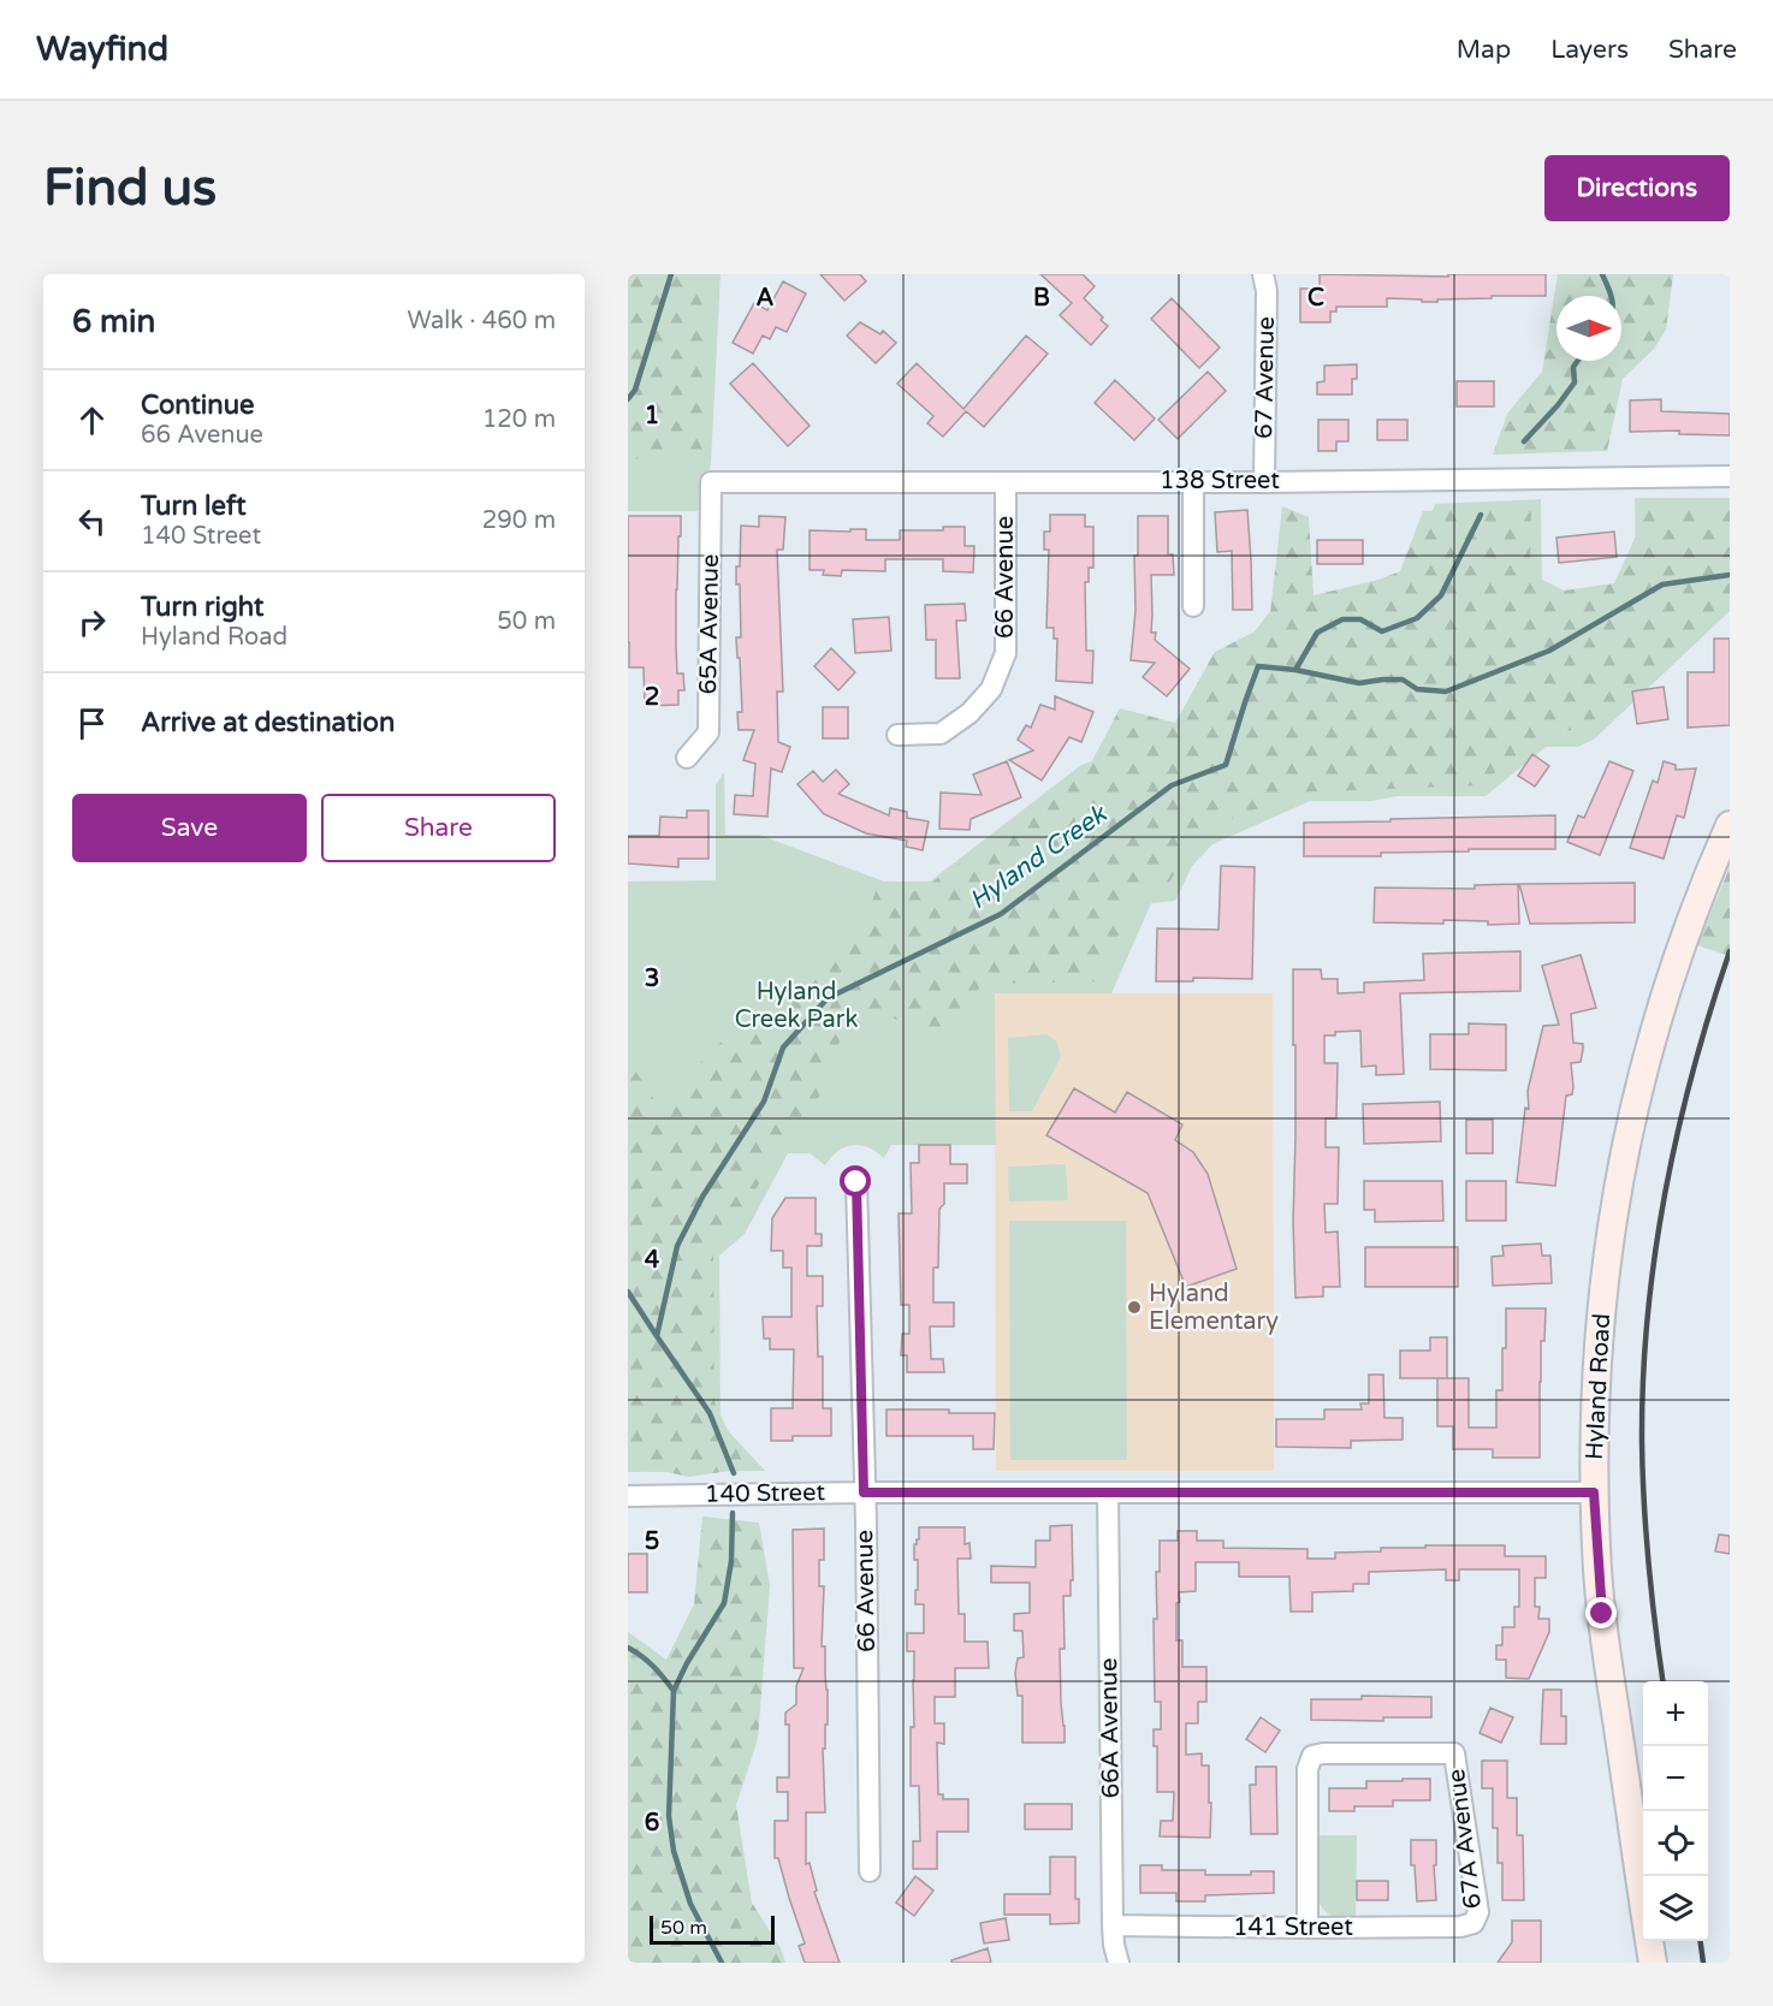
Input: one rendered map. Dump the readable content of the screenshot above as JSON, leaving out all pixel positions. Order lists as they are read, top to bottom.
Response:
{
  "streets": {
    "street": [
      "67 Avenue",
      "138 Street",
      "66 Avenue",
      "65A Avenue",
      "Hyland Road",
      "140 Street",
      "66A Avenue",
      "67A Avenue",
      "141 Street"
    ]
  },
  "crossings": [
    ["67 Avenue", "138 Street"],
    ["138 Street", "66 Avenue"],
    ["138 Street", "65A Avenue"],
    ["66 Avenue", "140 Street"],
    ["Hyland Road", "140 Street"],
    ["140 Street", "66A Avenue"],
    ["66A Avenue", "141 Street"],
    ["67A Avenue", "141 Street"]
  ],
  "water": ["Hyland Creek"],
  "parks": ["Hyland Creek Park"],
  "places": ["Hyland Elementary"],
  "scale_bar": "50 m",
  "north": "right",
  "page": {
    "header": "Wayfind",
    "nav": ["Map", "Layers", "Share"],
    "buttons": [
      "Directions",
      ["Save", "Share"]
    ],
    "title": "Find us",
    "heading": ["6 min", "Walk · 460 m"],
    "list": [
      ["Continue", "66 Avenue", "120 m"],
      ["Turn left", "140 Street", "290 m"],
      ["Turn right", "Hyland Road", "50 m"],
      "Arrive at destination"
    ],
    "map_buttons": ["+", "−"],
    "scale": "50 m"
  },
  "grid": {
    "columns": ["A", "B", "C"],
    "rows": [
      "1",
      "2",
      "3",
      "4",
      "5",
      "6"
    ]
  }
}
